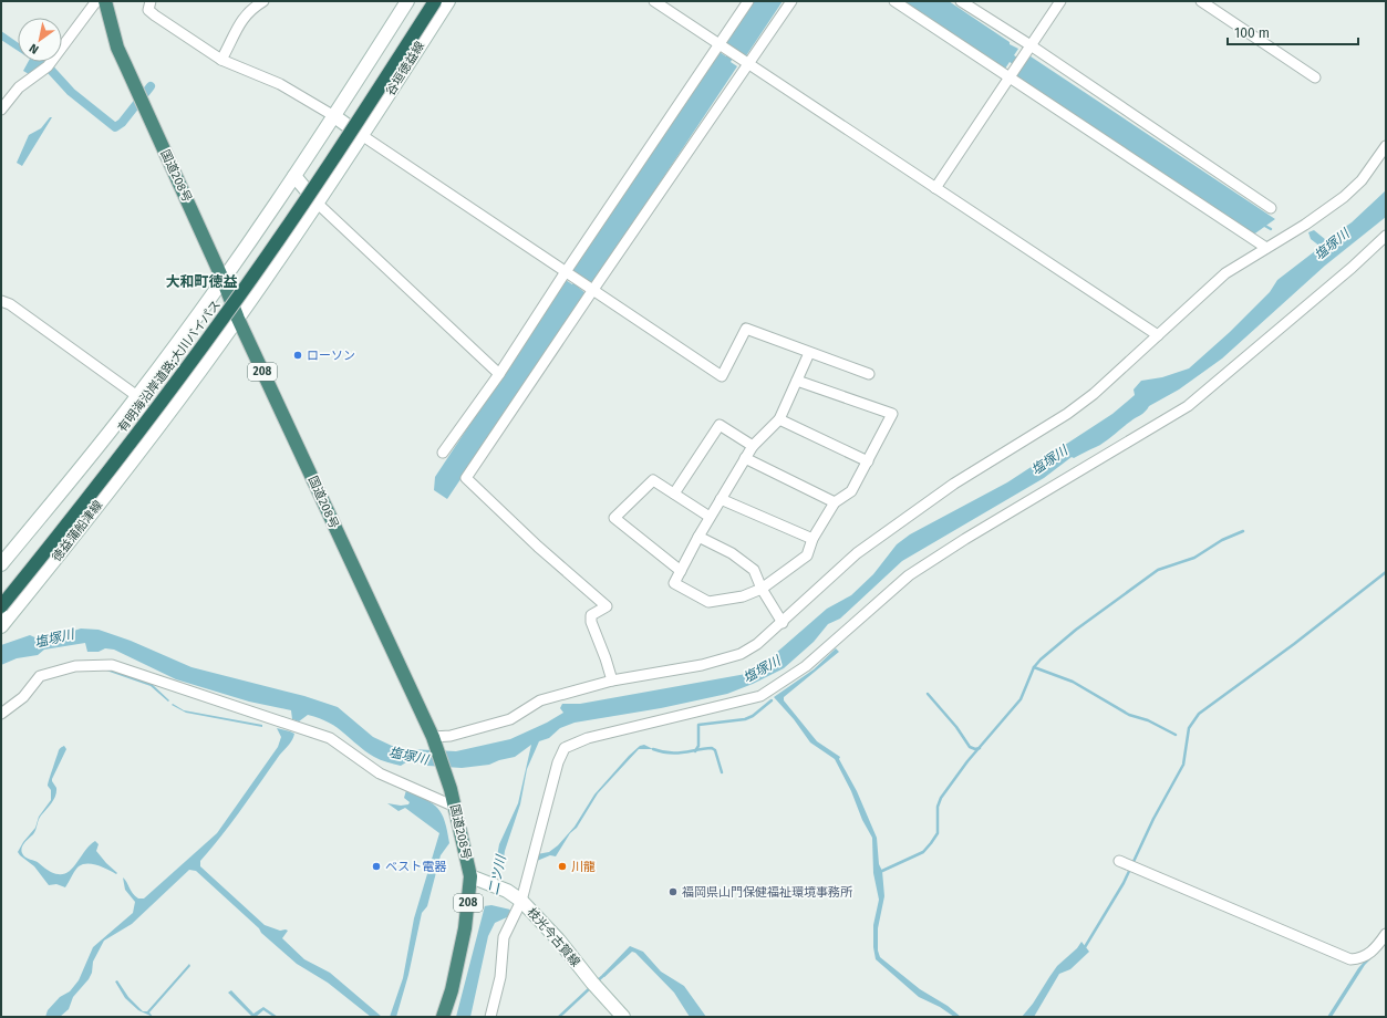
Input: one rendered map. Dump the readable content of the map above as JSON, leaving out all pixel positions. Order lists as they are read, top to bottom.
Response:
{
  "streets": {
    "highway": ["国道208号", "有明海沿岸道路;大川バイパス", "208"],
    "main road": ["谷垣徳益線", "徳益蒲船津線", "枝光今古賀線"]
  },
  "crossings": [
    ["谷垣徳益線", "国道208号"],
    ["谷垣徳益線", "徳益蒲船津線"],
    ["国道208号", "徳益蒲船津線"],
    ["国道208号", "枝光今古賀線"]
  ],
  "districts": ["大和町徳益"],
  "water": ["塩塚川", "二ツ川"],
  "places": [
    "ローソン",
    "ベスト電器",
    "川龍",
    "福岡県山門保健福祉環境事務所"
  ],
  "scale_bar": "100 m",
  "north": "bottom left"
}
